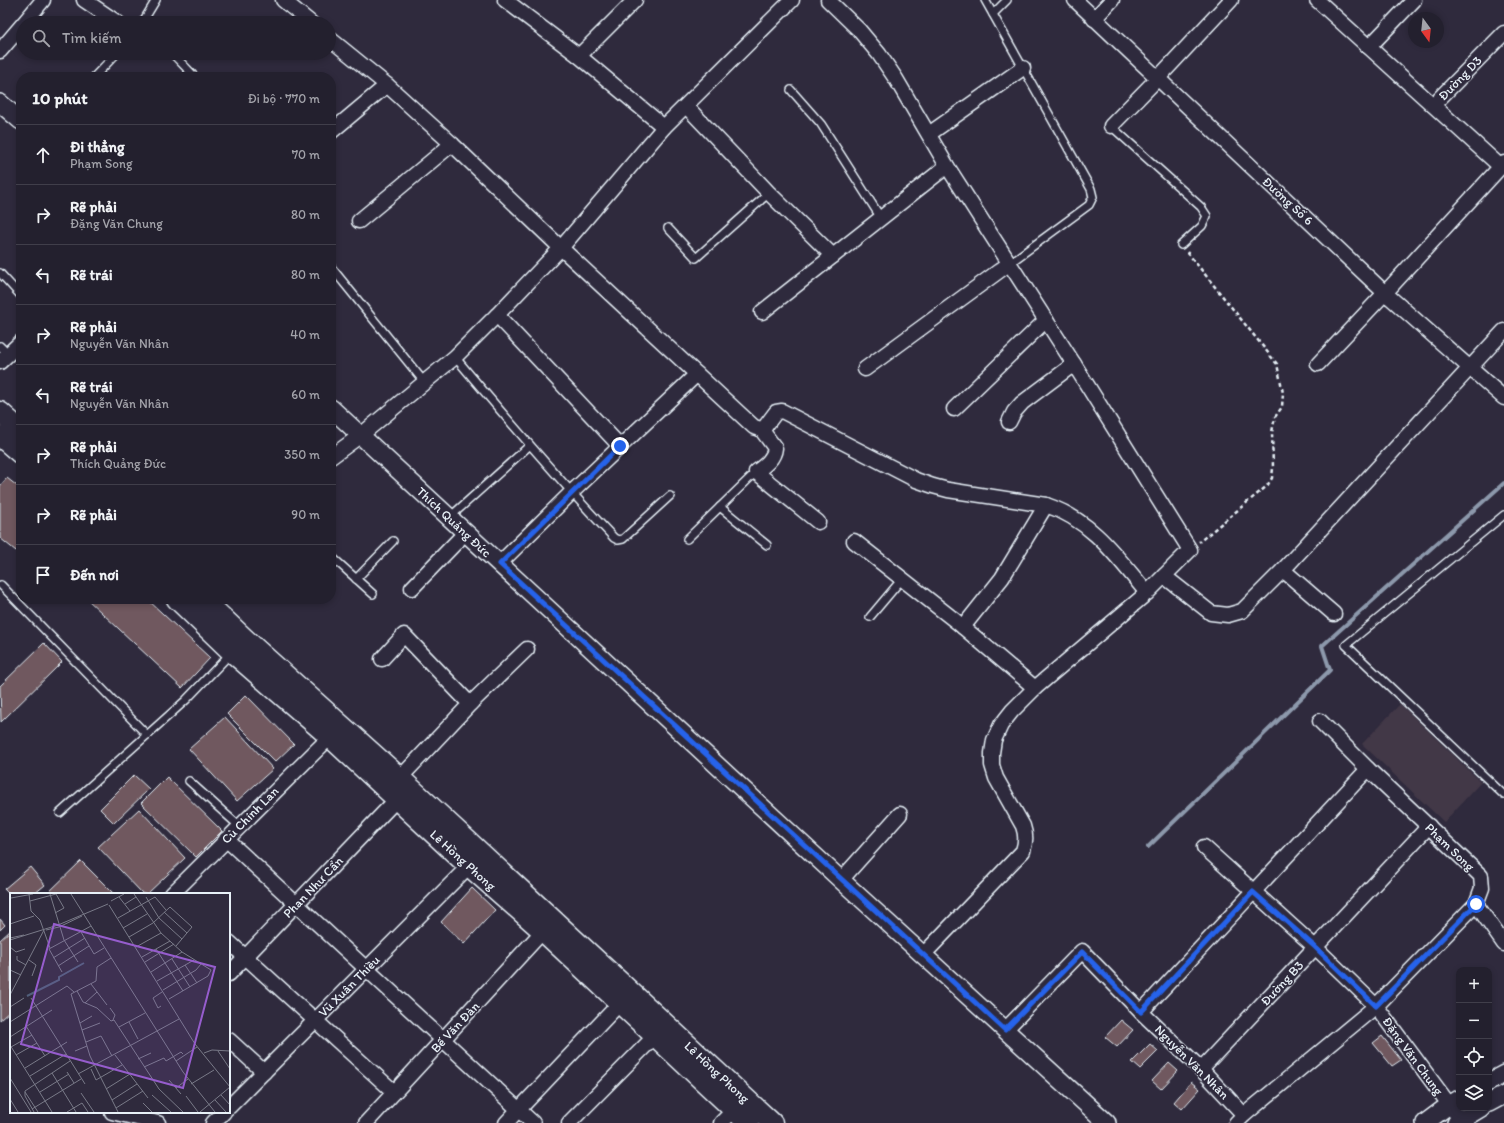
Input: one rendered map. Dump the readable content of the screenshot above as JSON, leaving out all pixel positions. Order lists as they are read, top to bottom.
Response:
{
  "streets": {
    "main road": ["Lê Hồng Phong"],
    "street": [
      "Đường D3",
      "Đường Số 6",
      "Thích Quảng Đức",
      "Cù Chính Lan",
      "Phạm Song",
      "Phan Như Cẩn",
      "Đường B3",
      "Vũ Xuân Thiều",
      "Bế Văn Đàn",
      "Đặng Văn Chung",
      "Nguyễn Văn Nhân"
    ]
  },
  "crossings": [
    ["Thích Quảng Đức", "Nguyễn Văn Nhân"],
    ["Cù Chính Lan", "Lê Hồng Phong"],
    ["Phạm Song", "Đường B3"],
    ["Phạm Song", "Đặng Văn Chung"],
    ["Phạm Song", "Nguyễn Văn Nhân"],
    ["Lê Hồng Phong", "Phan Như Cẩn"],
    ["Lê Hồng Phong", "Vũ Xuân Thiều"],
    ["Lê Hồng Phong", "Bế Văn Đàn"],
    ["Đường B3", "Đặng Văn Chung"],
    ["Đường B3", "Nguyễn Văn Nhân"]
  ],
  "north": "bottom",
  "page": {
    "search": "Tìm kiếm",
    "heading": ["10 phút", "Đi bộ · 770 m"],
    "list": [
      ["Đi thẳng", "Phạm Song", "70 m"],
      ["Rẽ phải", "Đặng Văn Chung", "80 m"],
      ["Rẽ trái", "80 m"],
      ["Rẽ phải", "Nguyễn Văn Nhân", "40 m"],
      ["Rẽ trái", "Nguyễn Văn Nhân", "60 m"],
      ["Rẽ phải", "Thích Quảng Đức", "350 m"],
      ["Rẽ phải", "90 m"],
      "Đến nơi"
    ],
    "map_buttons": ["+", "−"]
  }
}
